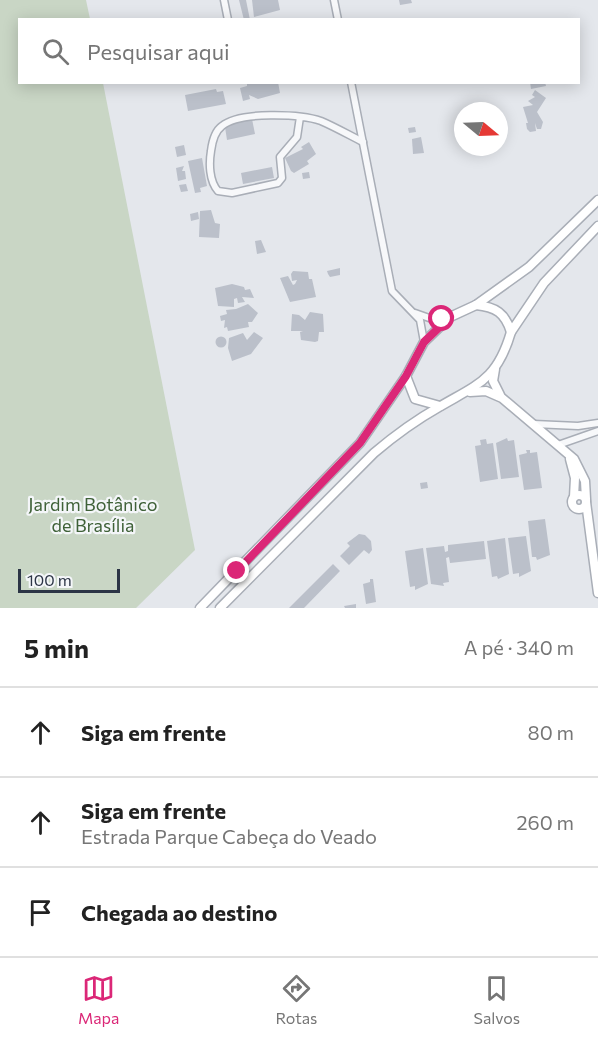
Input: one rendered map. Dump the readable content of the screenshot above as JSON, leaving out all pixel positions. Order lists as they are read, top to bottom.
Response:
{
  "parks": ["Jardim Botânico de Brasília"],
  "scale_bar": "100 m",
  "north": "right",
  "page": {
    "search": "Pesquisar aqui",
    "scale": "100 m",
    "heading": ["5 min", "A pé · 340 m"],
    "list": [
      ["Siga em frente", "80 m"],
      ["Siga em frente", "Estrada Parque Cabeça do Veado", "260 m"],
      "Chegada ao destino"
    ],
    "nav": ["Mapa", "Rotas", "Salvos"]
  }
}
